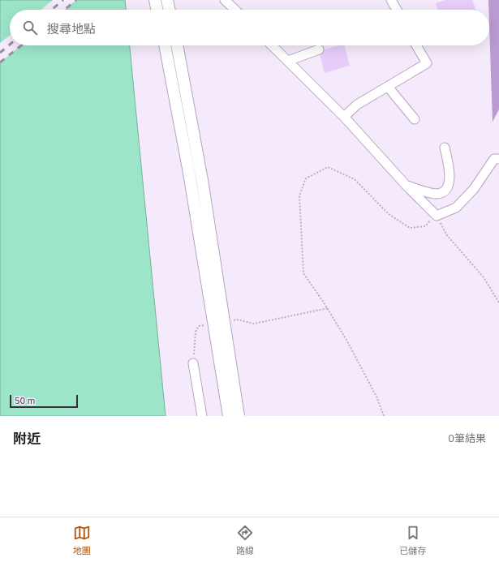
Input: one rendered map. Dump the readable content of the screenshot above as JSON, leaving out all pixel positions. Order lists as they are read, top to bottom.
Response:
{
  "scale_bar": "50 m",
  "page": {
    "search": "搜尋地點",
    "scale": "50 m",
    "heading": ["附近", "0筆結果"],
    "nav": ["地圖", "路線", "已儲存"]
  }
}
